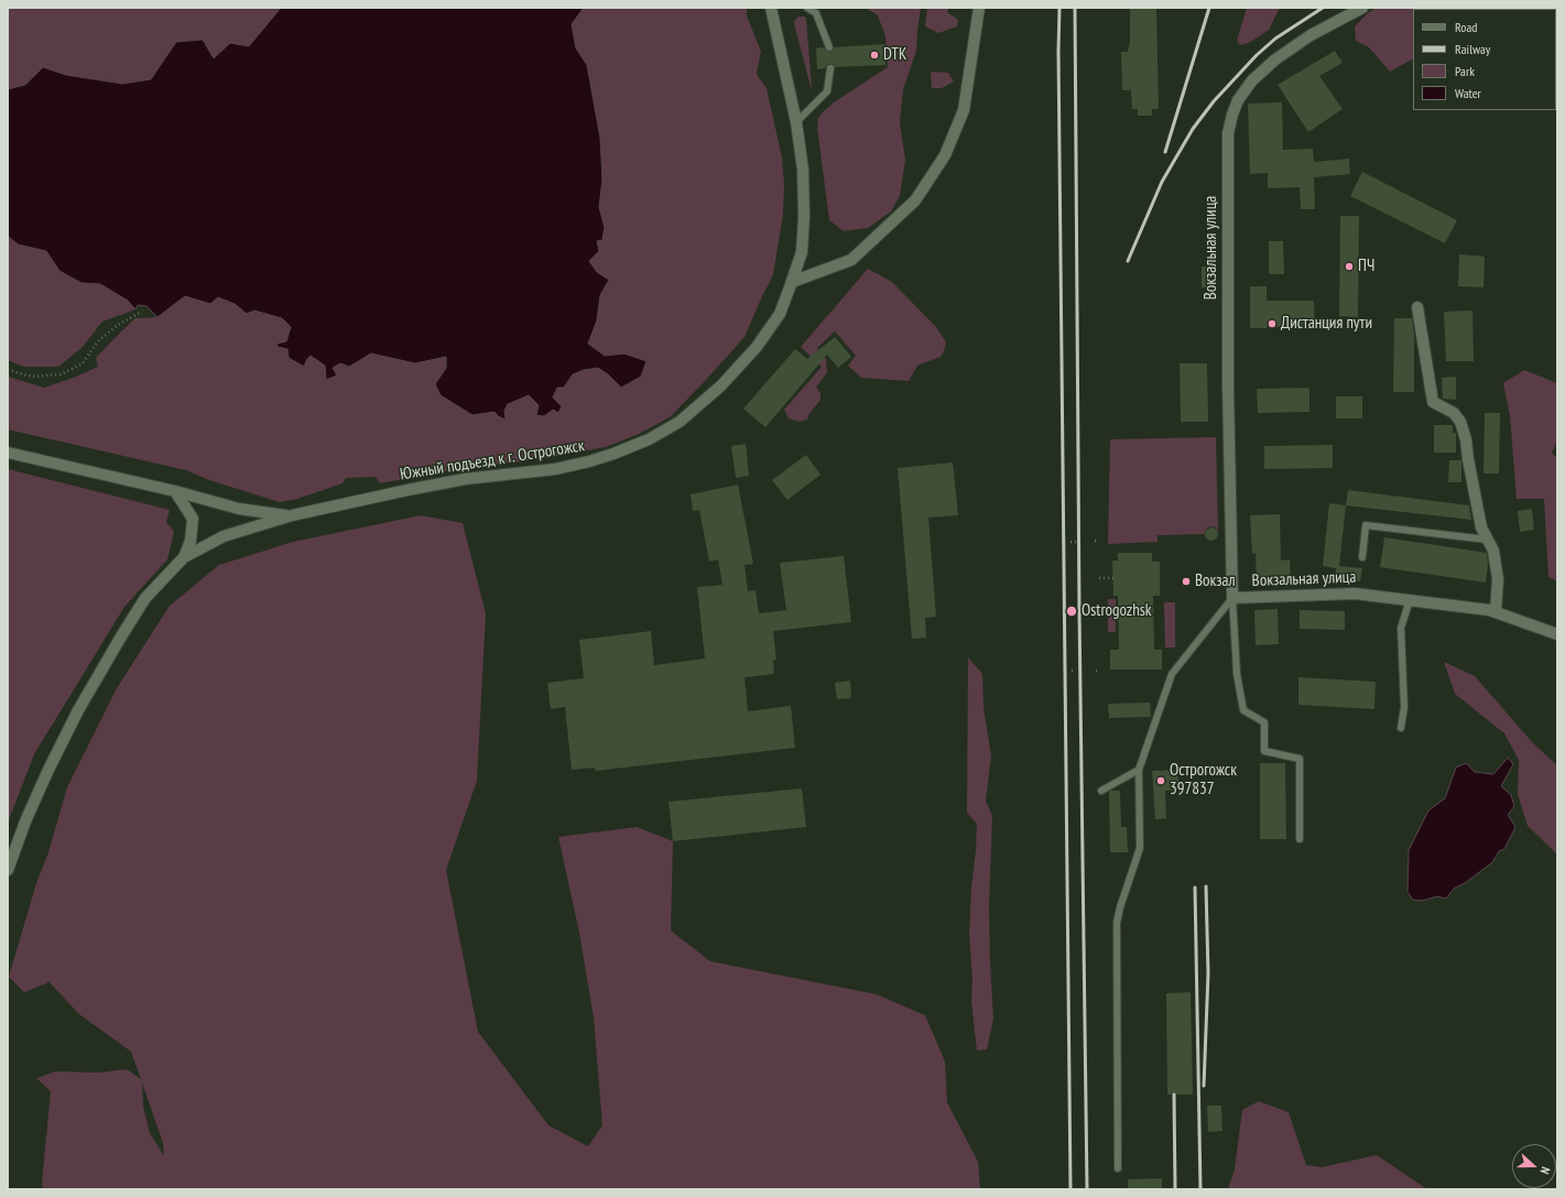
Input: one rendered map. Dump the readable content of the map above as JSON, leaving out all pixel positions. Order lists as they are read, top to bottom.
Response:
{
  "streets": {
    "street": ["Вокзальная улица", "Южный подъезд к г. Острогожск"]
  },
  "places": [
    "DTK",
    "ПЧ",
    "Дистанция пути",
    "Вокзал",
    "Ostrogozhsk",
    "Острогожск 397837"
  ],
  "legend": [
    "Road",
    "Railway",
    "Park",
    "Water"
  ],
  "north": "right"
}
